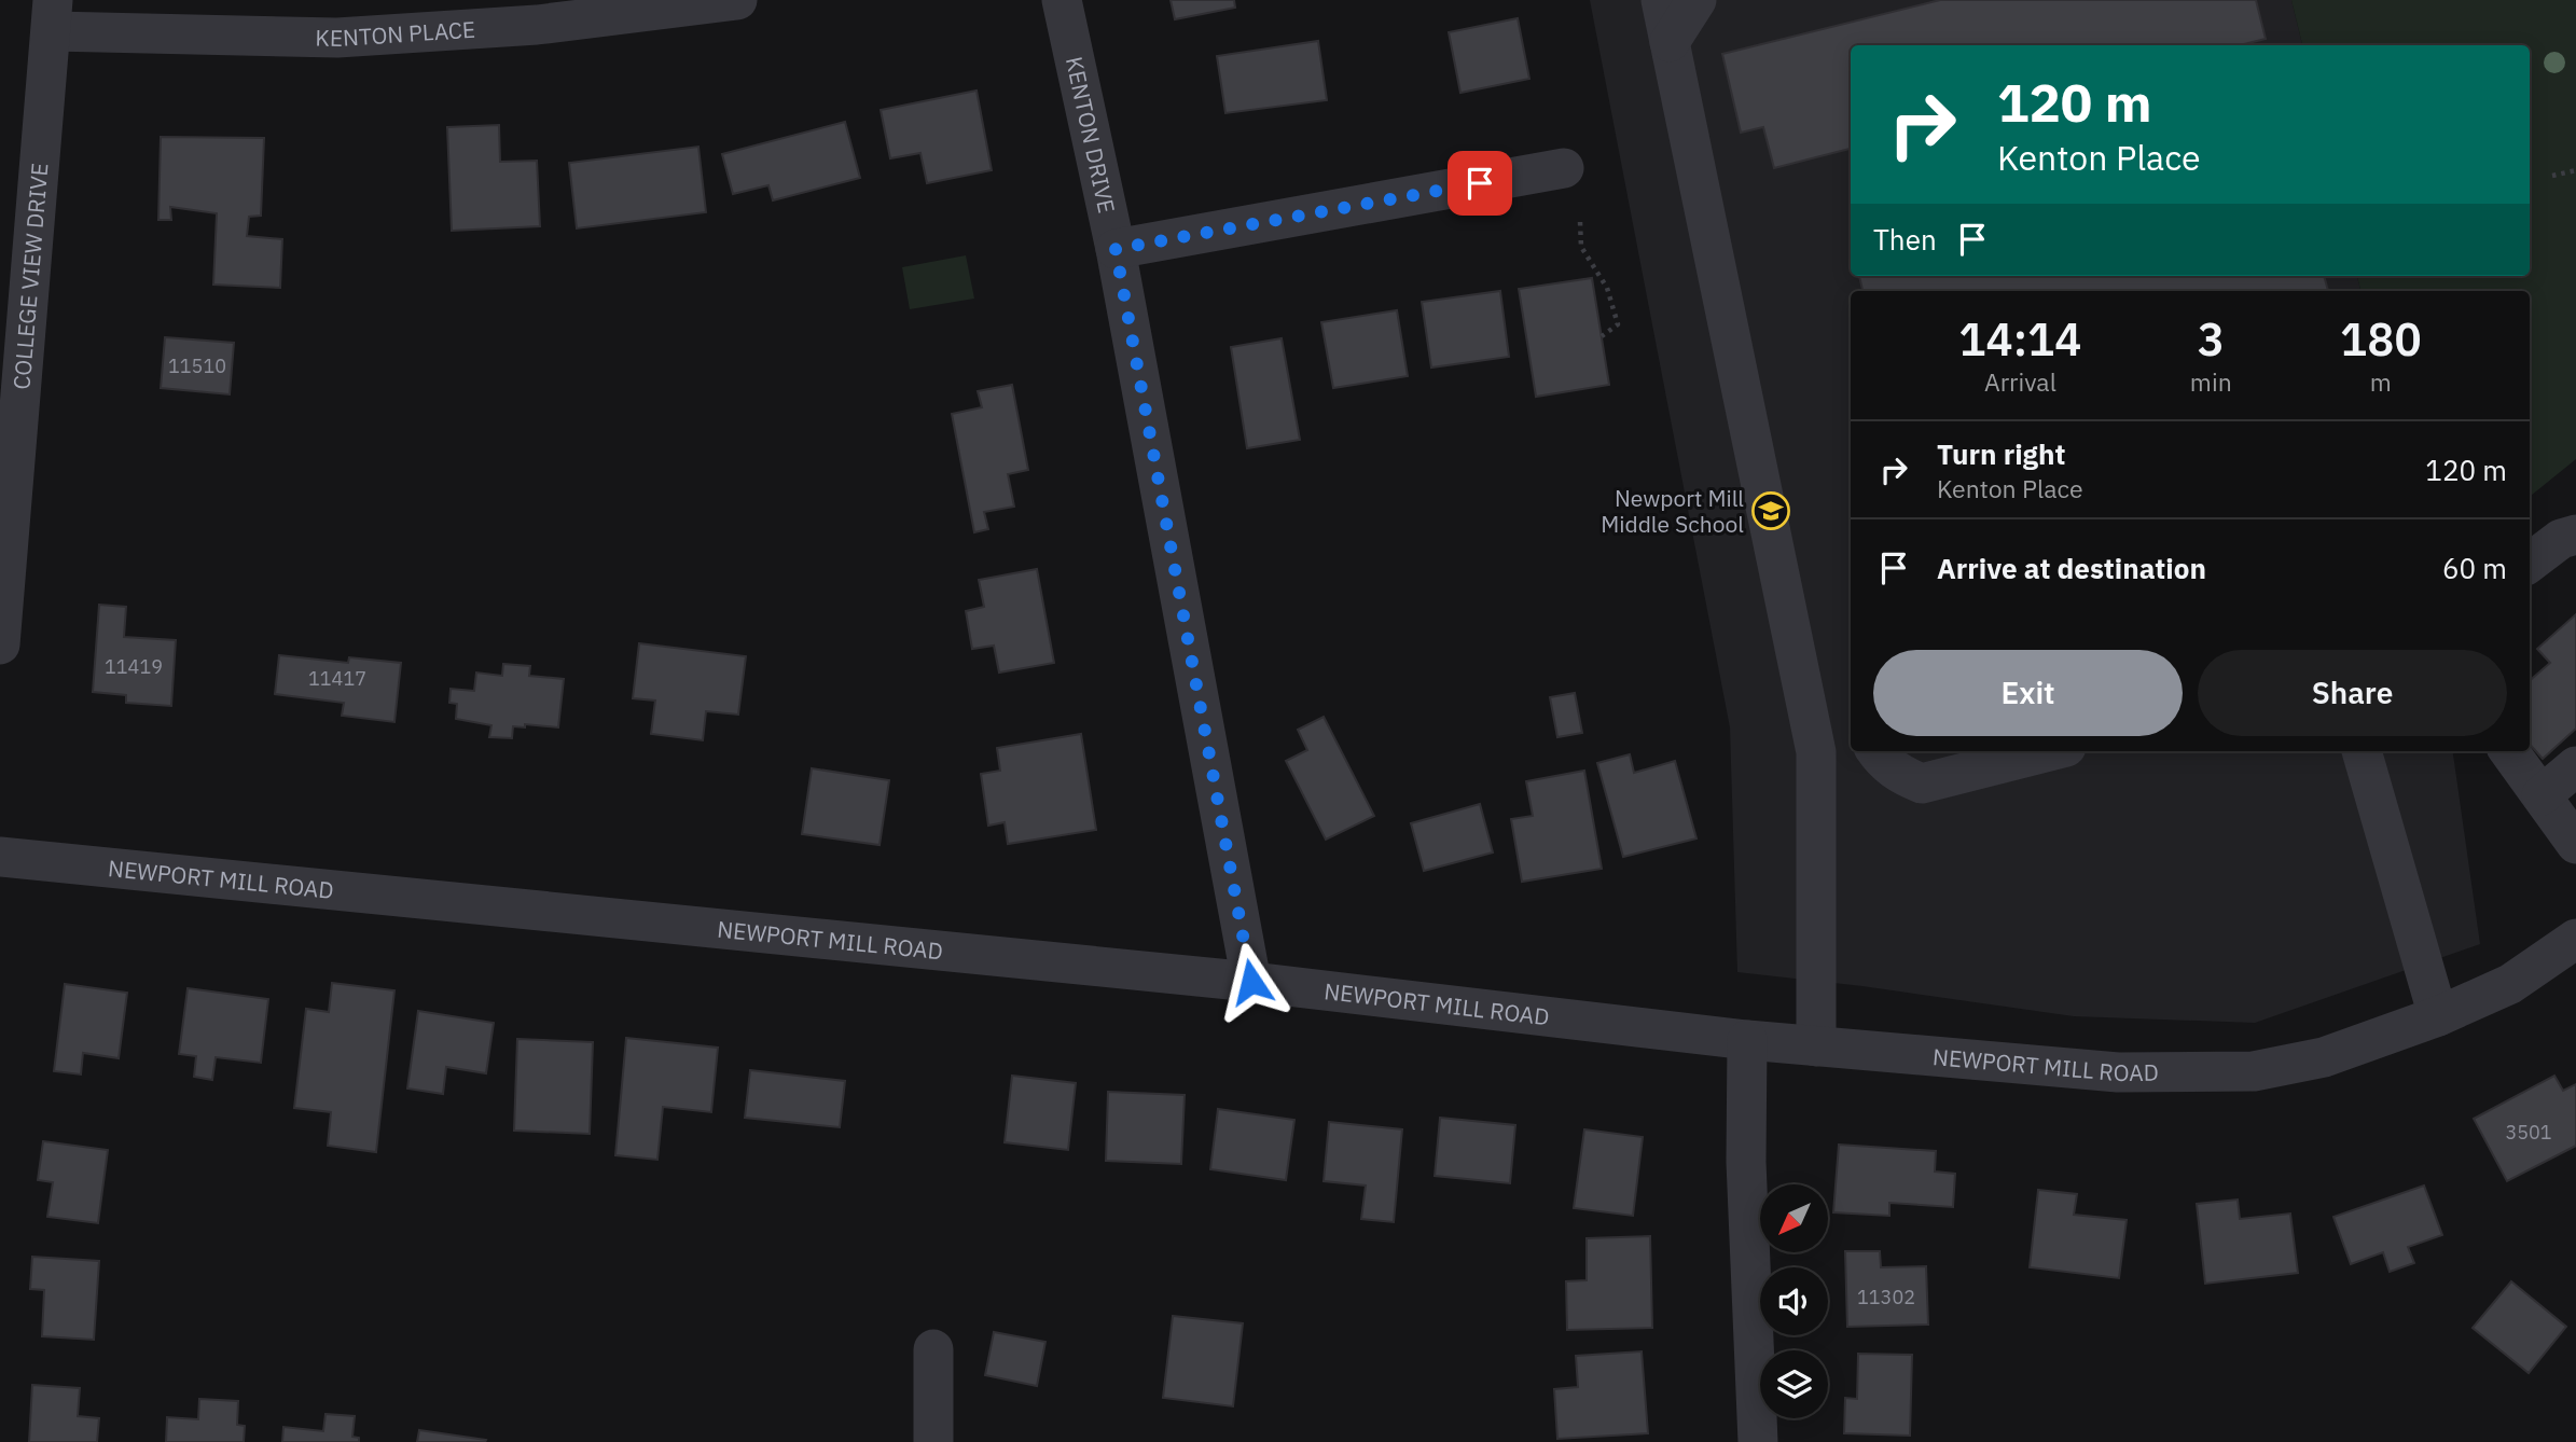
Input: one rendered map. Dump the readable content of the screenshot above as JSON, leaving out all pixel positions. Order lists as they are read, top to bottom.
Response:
{
  "streets": {
    "street": [
      "KENTON PLACE",
      "KENTON DRIVE",
      "COLLEGE VIEW DRIVE",
      "NEWPORT MILL ROAD"
    ]
  },
  "crossings": [
    ["KENTON PLACE", "COLLEGE VIEW DRIVE"],
    ["KENTON DRIVE", "NEWPORT MILL ROAD"]
  ],
  "places": {
    "school or university": ["Newport Mill Middle School"]
  },
  "house_numbers": [
    "11510",
    "11419",
    "11417",
    "3501",
    "11302"
  ],
  "north": "bottom left",
  "page": {
    "turn": ["120 m", "Kenton Place"],
    "then": "Then",
    "eta": [
      "14:14",
      "Arrival",
      "3",
      "min",
      "180",
      "m"
    ],
    "list": [
      {
        "name": "Turn right",
        "note": "Kenton Place",
        "value": "120 m"
      },
      {
        "name": "Arrive at destination",
        "value": "60 m"
      }
    ],
    "buttons": ["Exit", "Share"]
  }
}
